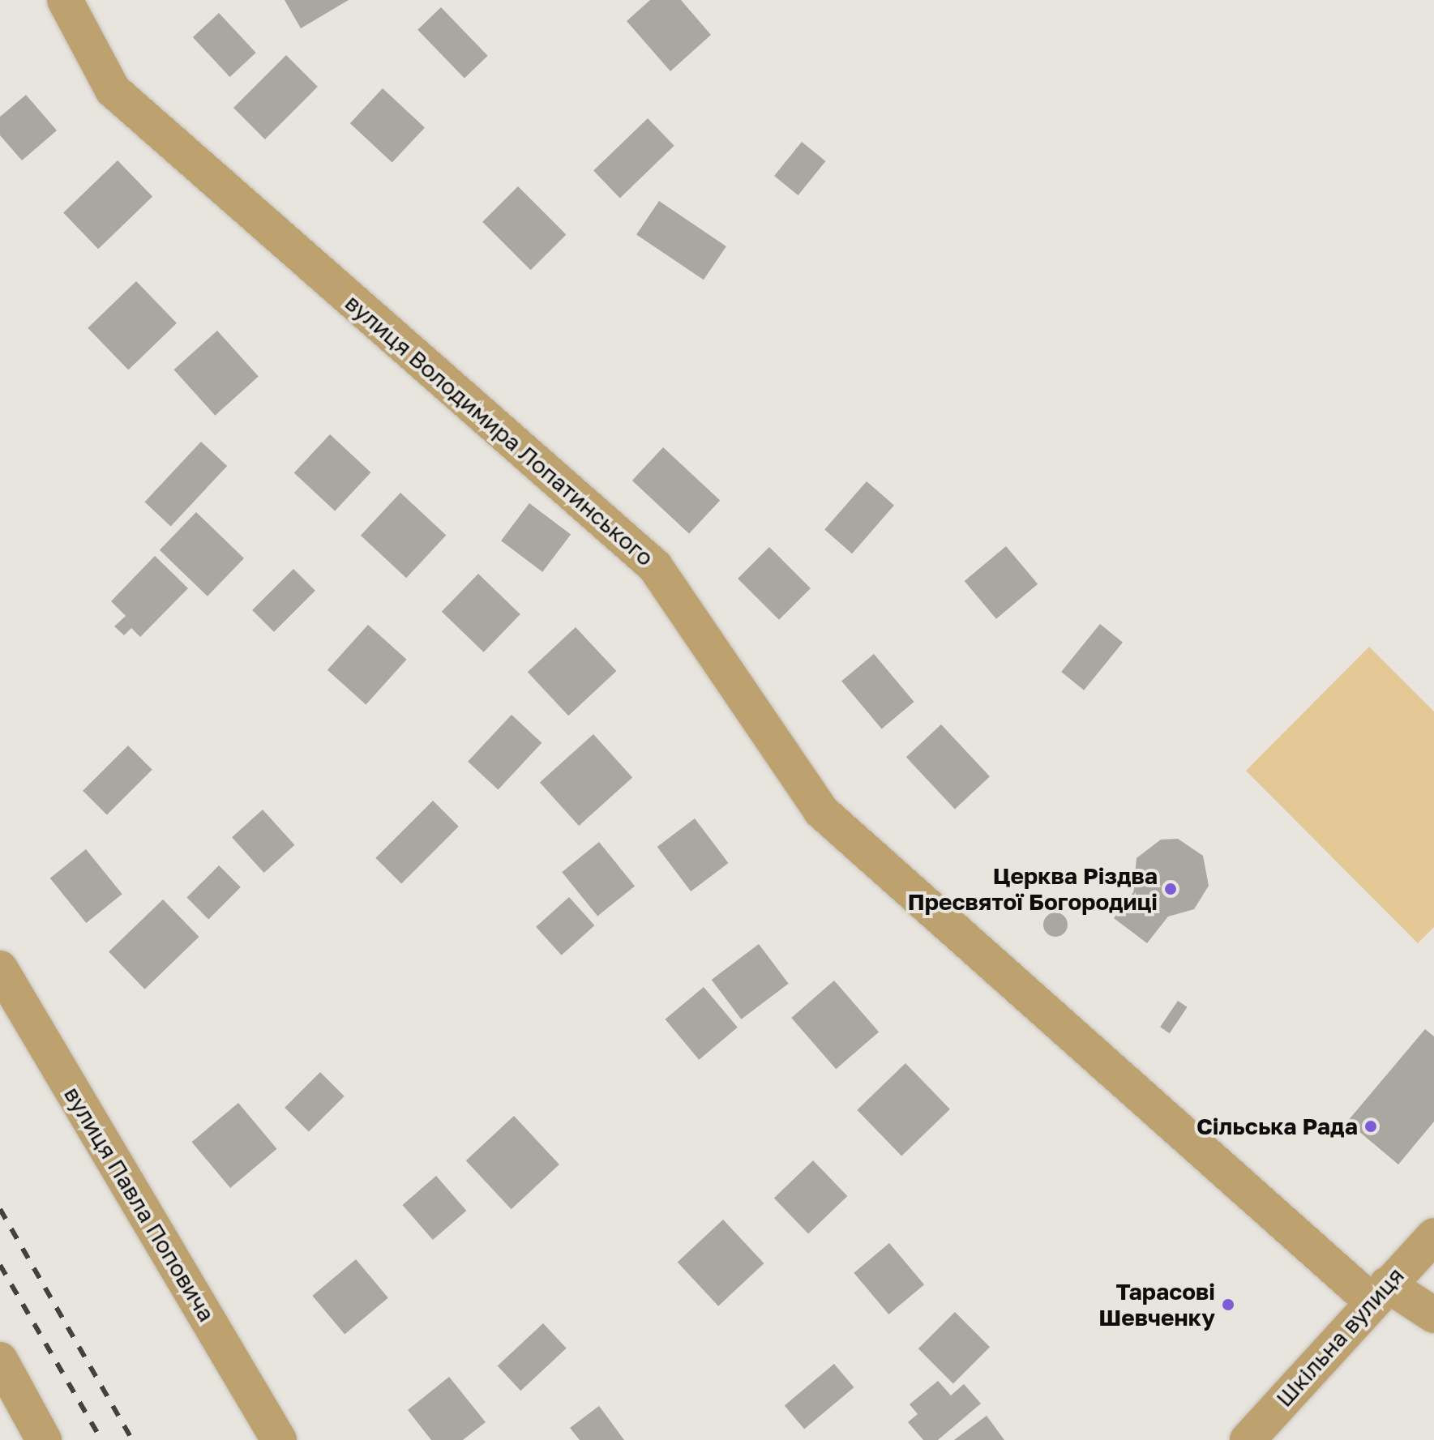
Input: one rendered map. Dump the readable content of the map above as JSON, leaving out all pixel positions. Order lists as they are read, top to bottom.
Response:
{
  "streets": {
    "street": ["вулиця Володимира Лопатинського", "вулиця Павла Поповича", "Шкільна вулиця"]
  },
  "crossings": [
    ["вулиця Володимира Лопатинського", "Шкільна вулиця"]
  ],
  "places": ["Церква Різдва Пресвятої Богородиці", "Сільська Рада", "Тарасові Шевченку"]
}
